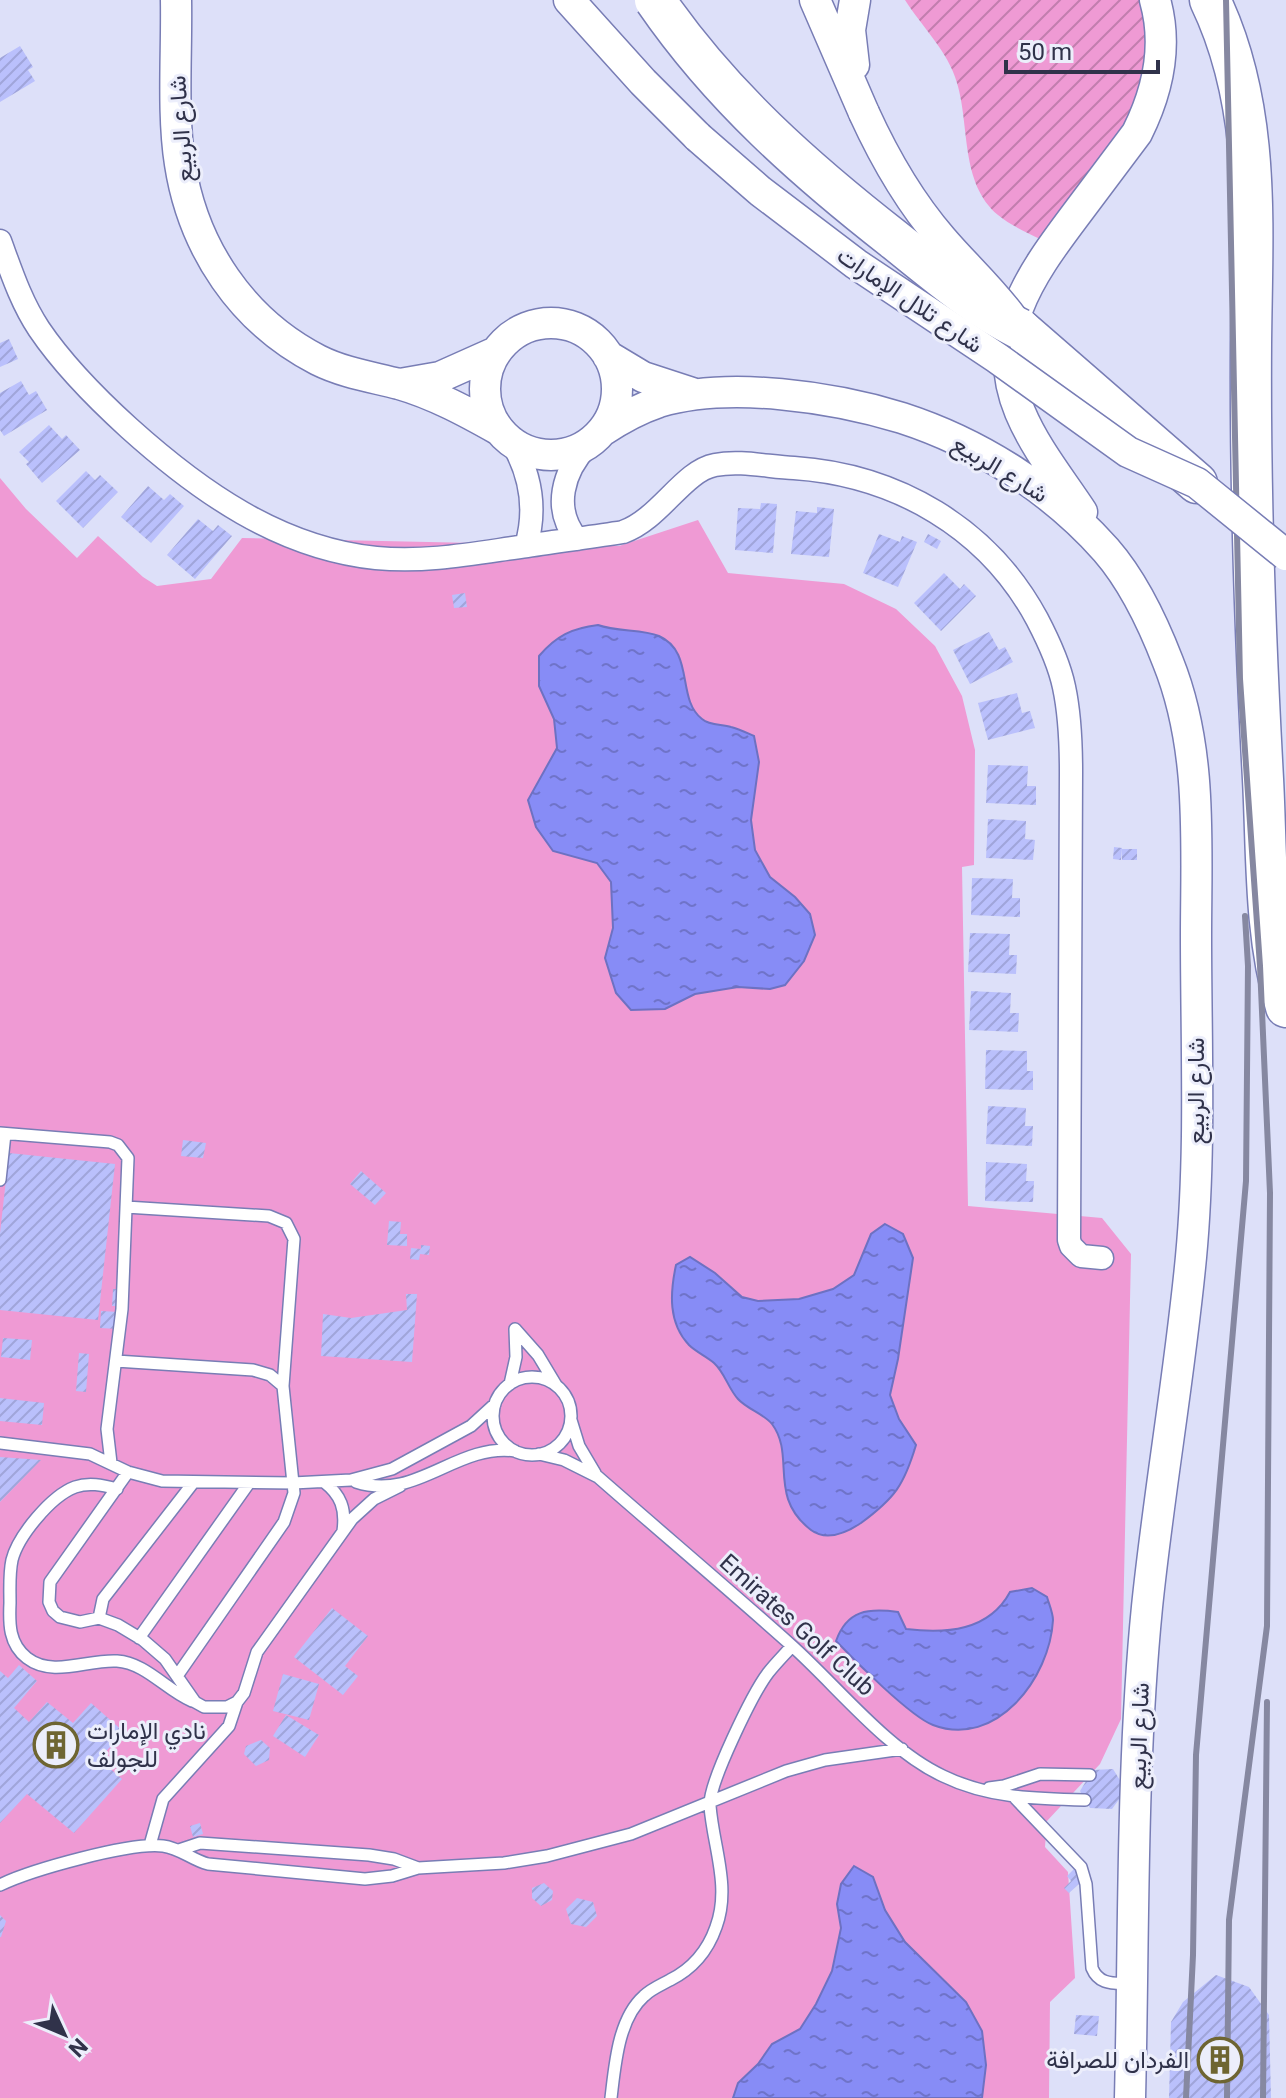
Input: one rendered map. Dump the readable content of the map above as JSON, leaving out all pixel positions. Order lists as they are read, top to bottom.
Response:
{
  "streets": {
    "main road": ["شارع الربيع", "شارع تلال الإمارات"],
    "lane": ["Emirates Golf Club"]
  },
  "places": {
    "building": ["نادي الإمارات للجولف", "الفردان للصرافة"]
  },
  "scale_bar": "50 m",
  "north": "bottom right"
}
